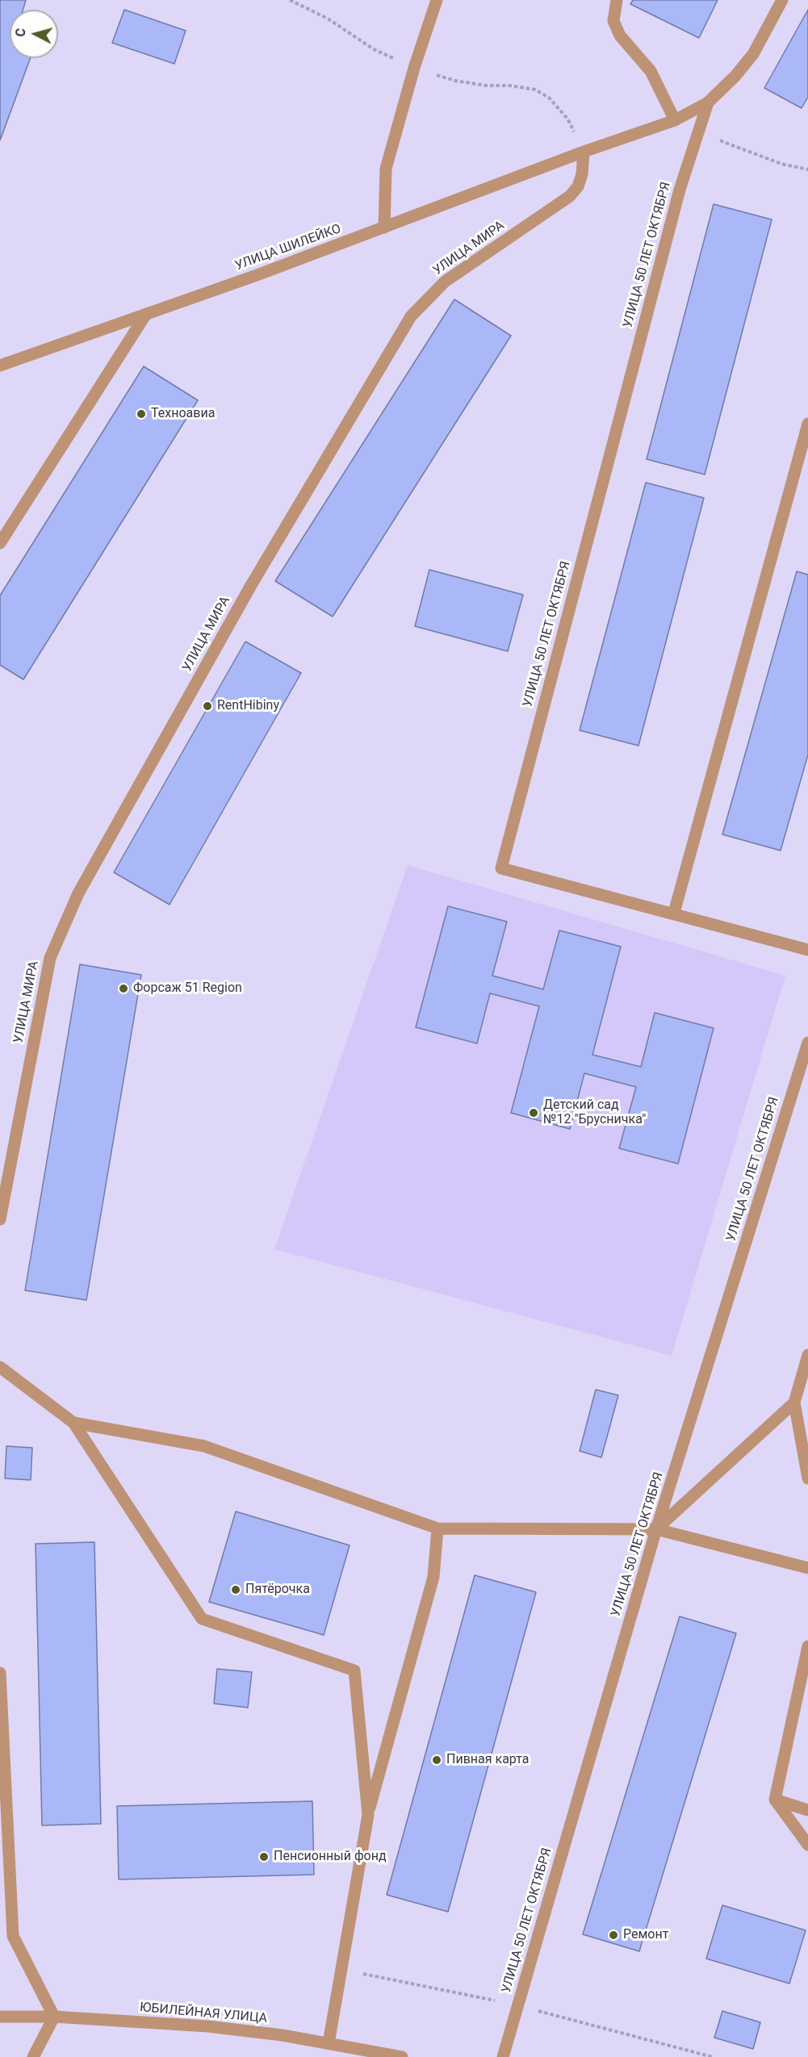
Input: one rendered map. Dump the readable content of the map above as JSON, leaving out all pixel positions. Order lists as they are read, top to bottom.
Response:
{
  "streets": {
    "street": [
      "УЛИЦА ШИЛЕЙКО",
      "УЛИЦА МИРА",
      "УЛИЦА 50 ЛЕТ ОКТЯБРЯ",
      "ЮБИЛЕЙНАЯ УЛИЦА"
    ]
  },
  "crossings": [
    ["УЛИЦА ШИЛЕЙКО", "УЛИЦА МИРА"],
    ["УЛИЦА ШИЛЕЙКО", "УЛИЦА 50 ЛЕТ ОКТЯБРЯ"]
  ],
  "places": [
    "Техноавиа",
    "RentHibiny",
    "Форсаж 51 Region",
    "Детский сад №12 \"Брусничка\"",
    "Пятёрочка",
    "Пивная карта",
    "Пенсионный фонд",
    "Ремонт"
  ],
  "north": "left"
}
